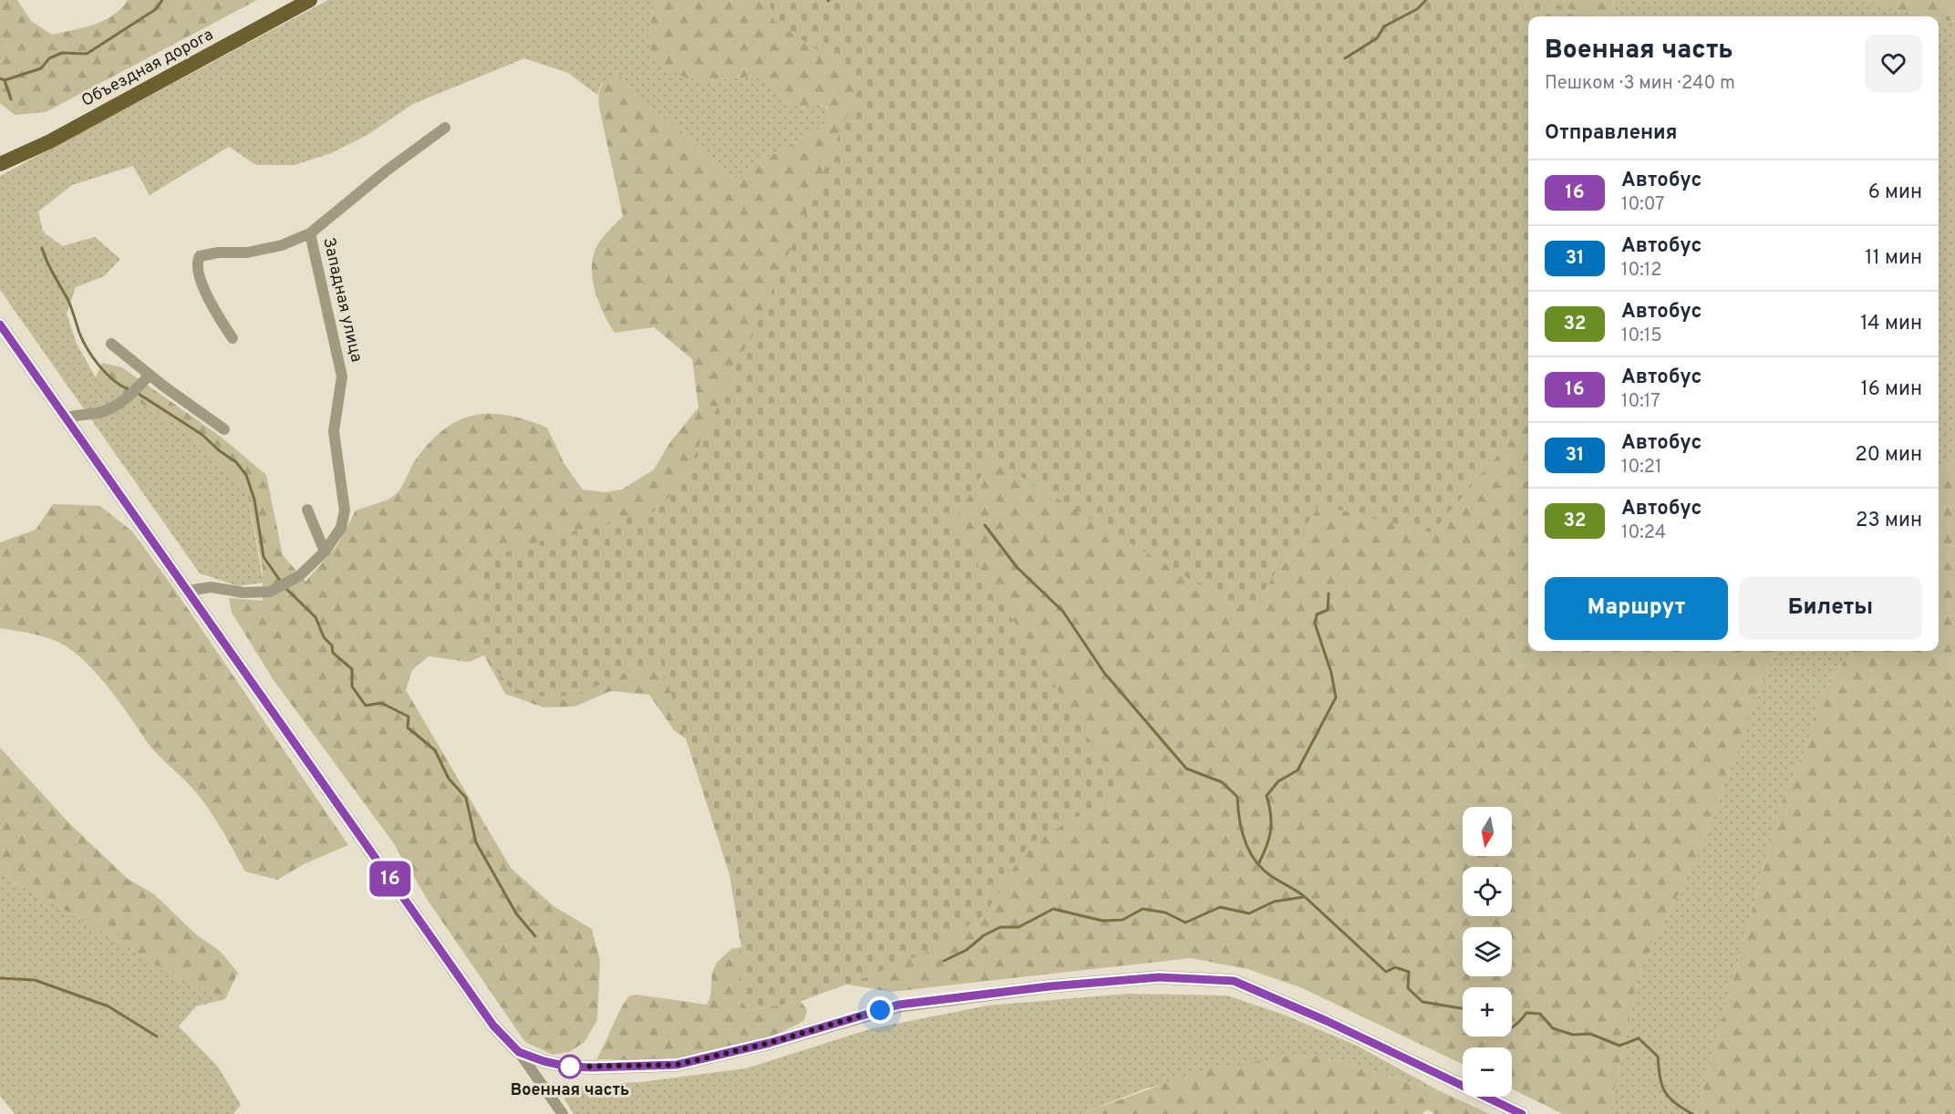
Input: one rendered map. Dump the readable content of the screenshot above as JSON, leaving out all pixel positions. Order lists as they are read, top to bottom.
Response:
{
  "streets": {
    "main road": ["Объездная дорога"],
    "street": ["Западная улица"]
  },
  "places": ["Военная часть"],
  "lines": ["bus line 16"],
  "north": "bottom",
  "page": {
    "on_map": "16",
    "heading": [
      ["Военная часть", "Пешком · 3 мин · 240 m"],
      "Отправления"
    ],
    "list": [
      {
        "mark": "16",
        "name": "Автобус",
        "note": "10:07",
        "value": "6 мин"
      },
      {
        "mark": "31",
        "name": "Автобус",
        "note": "10:12",
        "value": "11 мин"
      },
      {
        "mark": "32",
        "name": "Автобус",
        "note": "10:15",
        "value": "14 мин"
      },
      {
        "mark": "16",
        "name": "Автобус",
        "note": "10:17",
        "value": "16 мин"
      },
      {
        "mark": "31",
        "name": "Автобус",
        "note": "10:21",
        "value": "20 мин"
      },
      {
        "mark": "32",
        "name": "Автобус",
        "note": "10:24",
        "value": "23 мин"
      }
    ],
    "buttons": ["Маршрут", "Билеты"],
    "map_buttons": ["+", "−"]
  }
}
